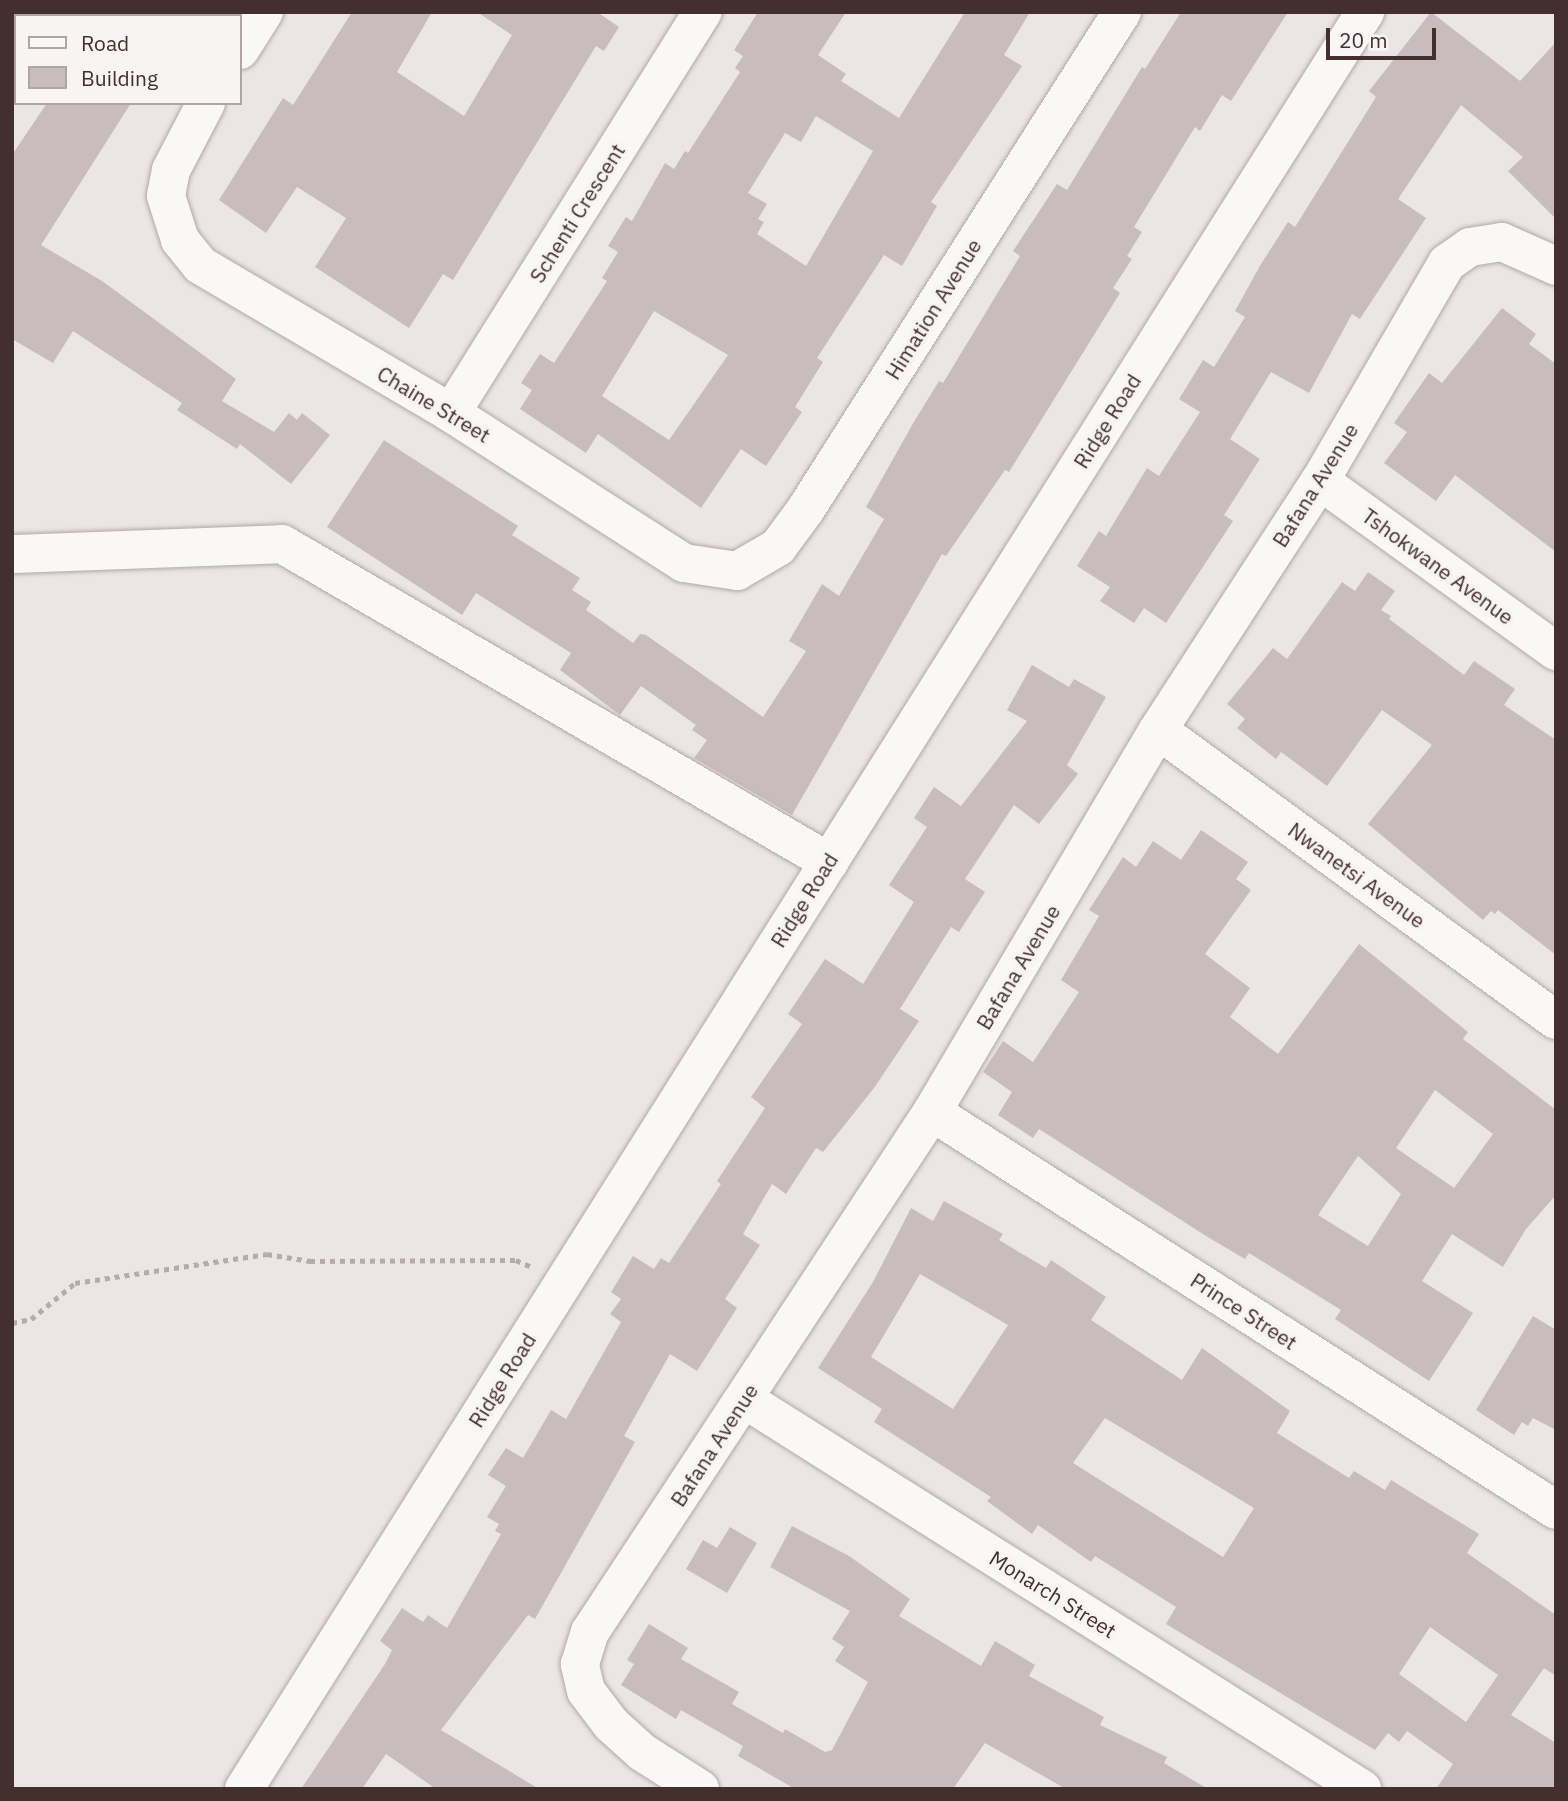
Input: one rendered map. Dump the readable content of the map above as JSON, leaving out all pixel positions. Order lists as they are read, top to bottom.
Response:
{
  "streets": {
    "street": [
      "Schenti Crescent",
      "Himation Avenue",
      "Chaine Street",
      "Ridge Road",
      "Bafana Avenue",
      "Tshokwane Avenue",
      "Nwanetsi Avenue",
      "Prince Street",
      "Monarch Street"
    ]
  },
  "crossings": [
    ["Schenti Crescent", "Chaine Street"],
    ["Himation Avenue", "Chaine Street"],
    ["Bafana Avenue", "Tshokwane Avenue"],
    ["Bafana Avenue", "Nwanetsi Avenue"],
    ["Bafana Avenue", "Prince Street"],
    ["Bafana Avenue", "Monarch Street"]
  ],
  "legend": ["Road", "Building"],
  "scale_bar": "20 m"
}
